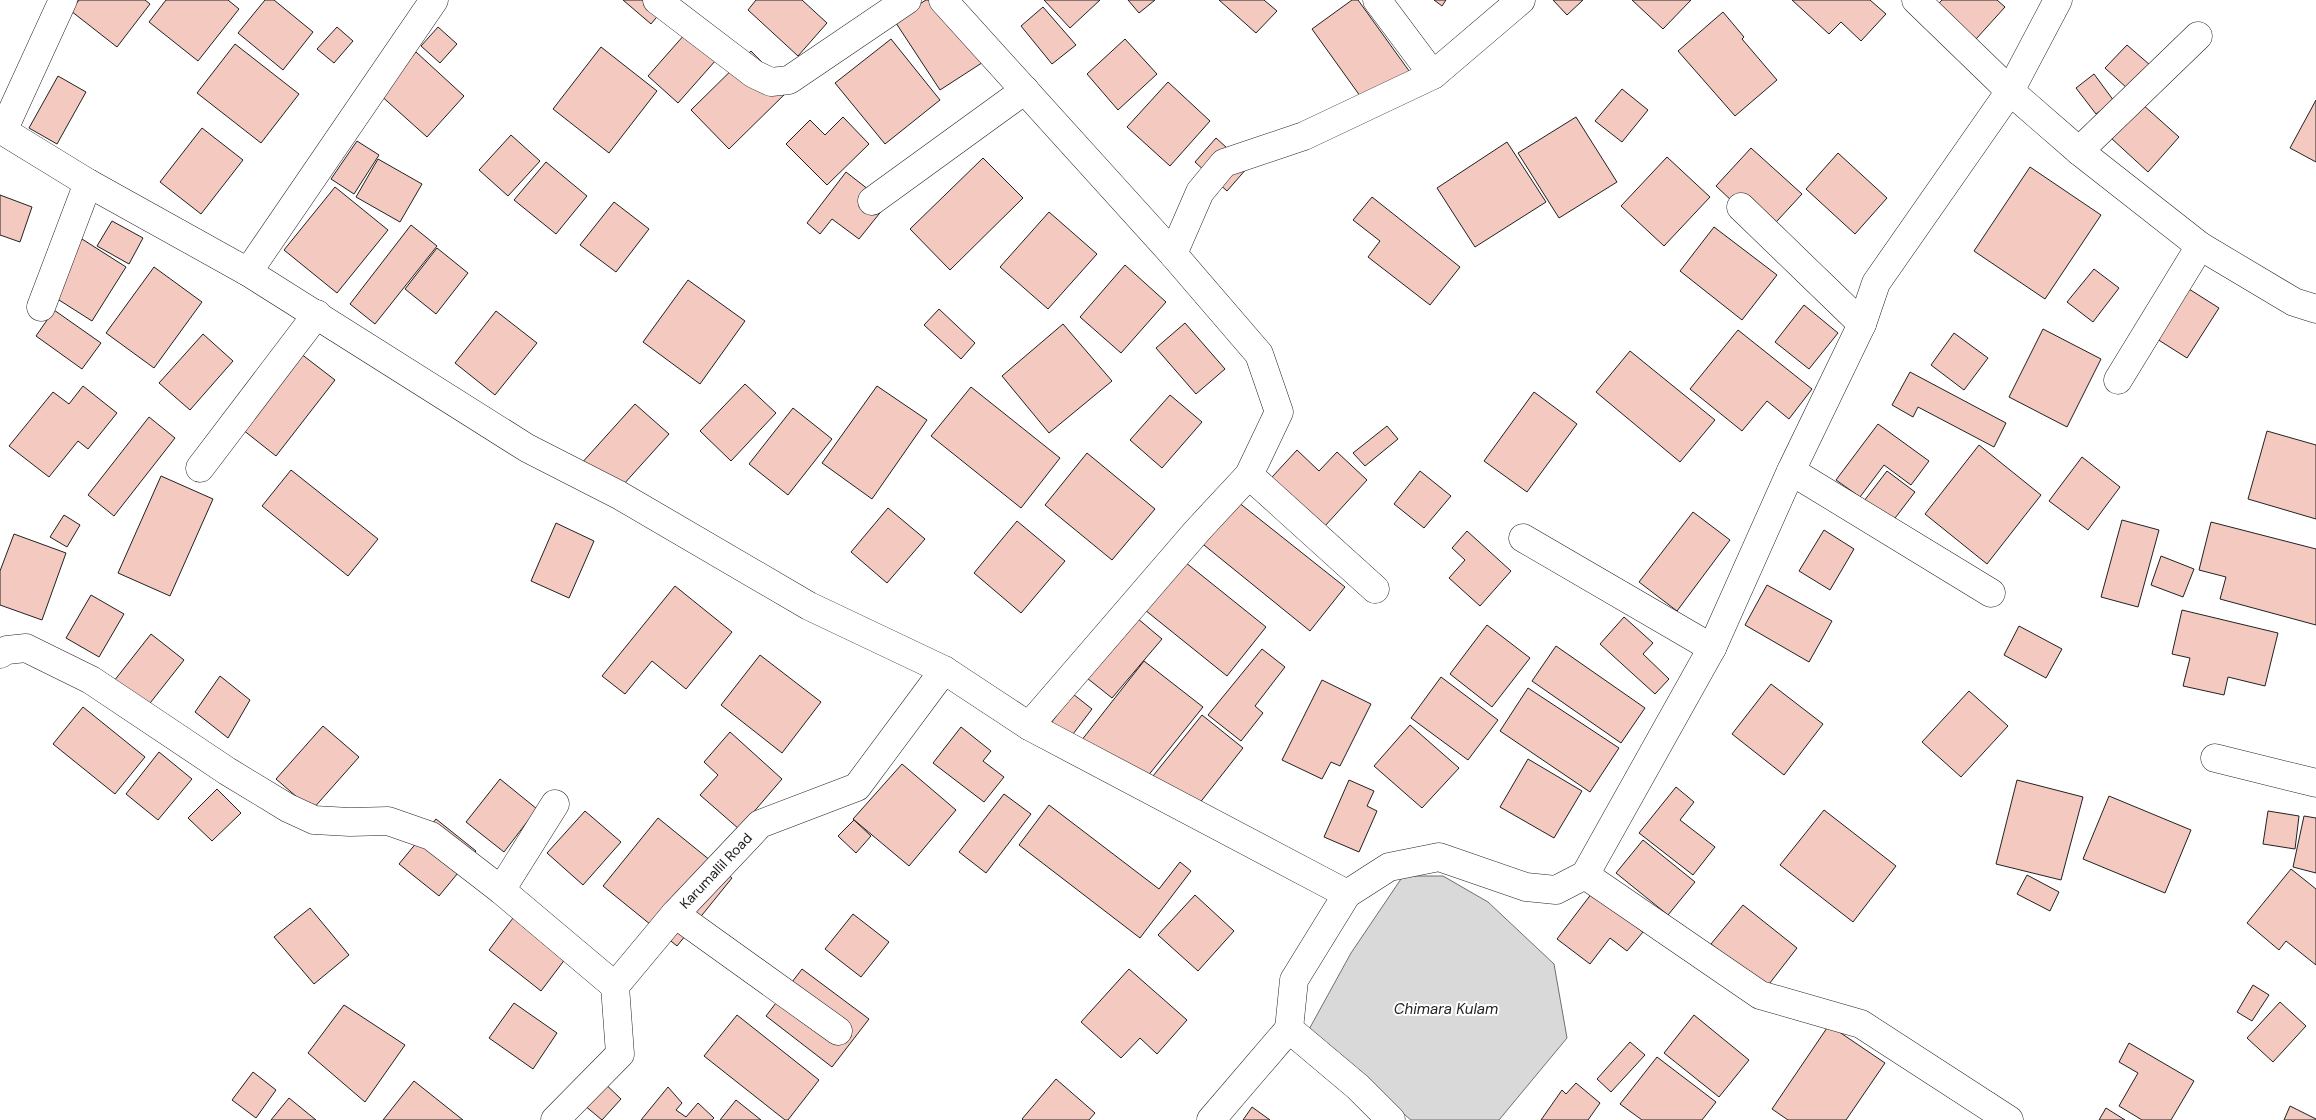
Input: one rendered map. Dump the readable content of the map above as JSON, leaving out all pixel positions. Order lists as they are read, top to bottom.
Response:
{
  "streets": {
    "street": ["Karumallil Road"]
  },
  "water": ["Chimara Kulam"]
}
